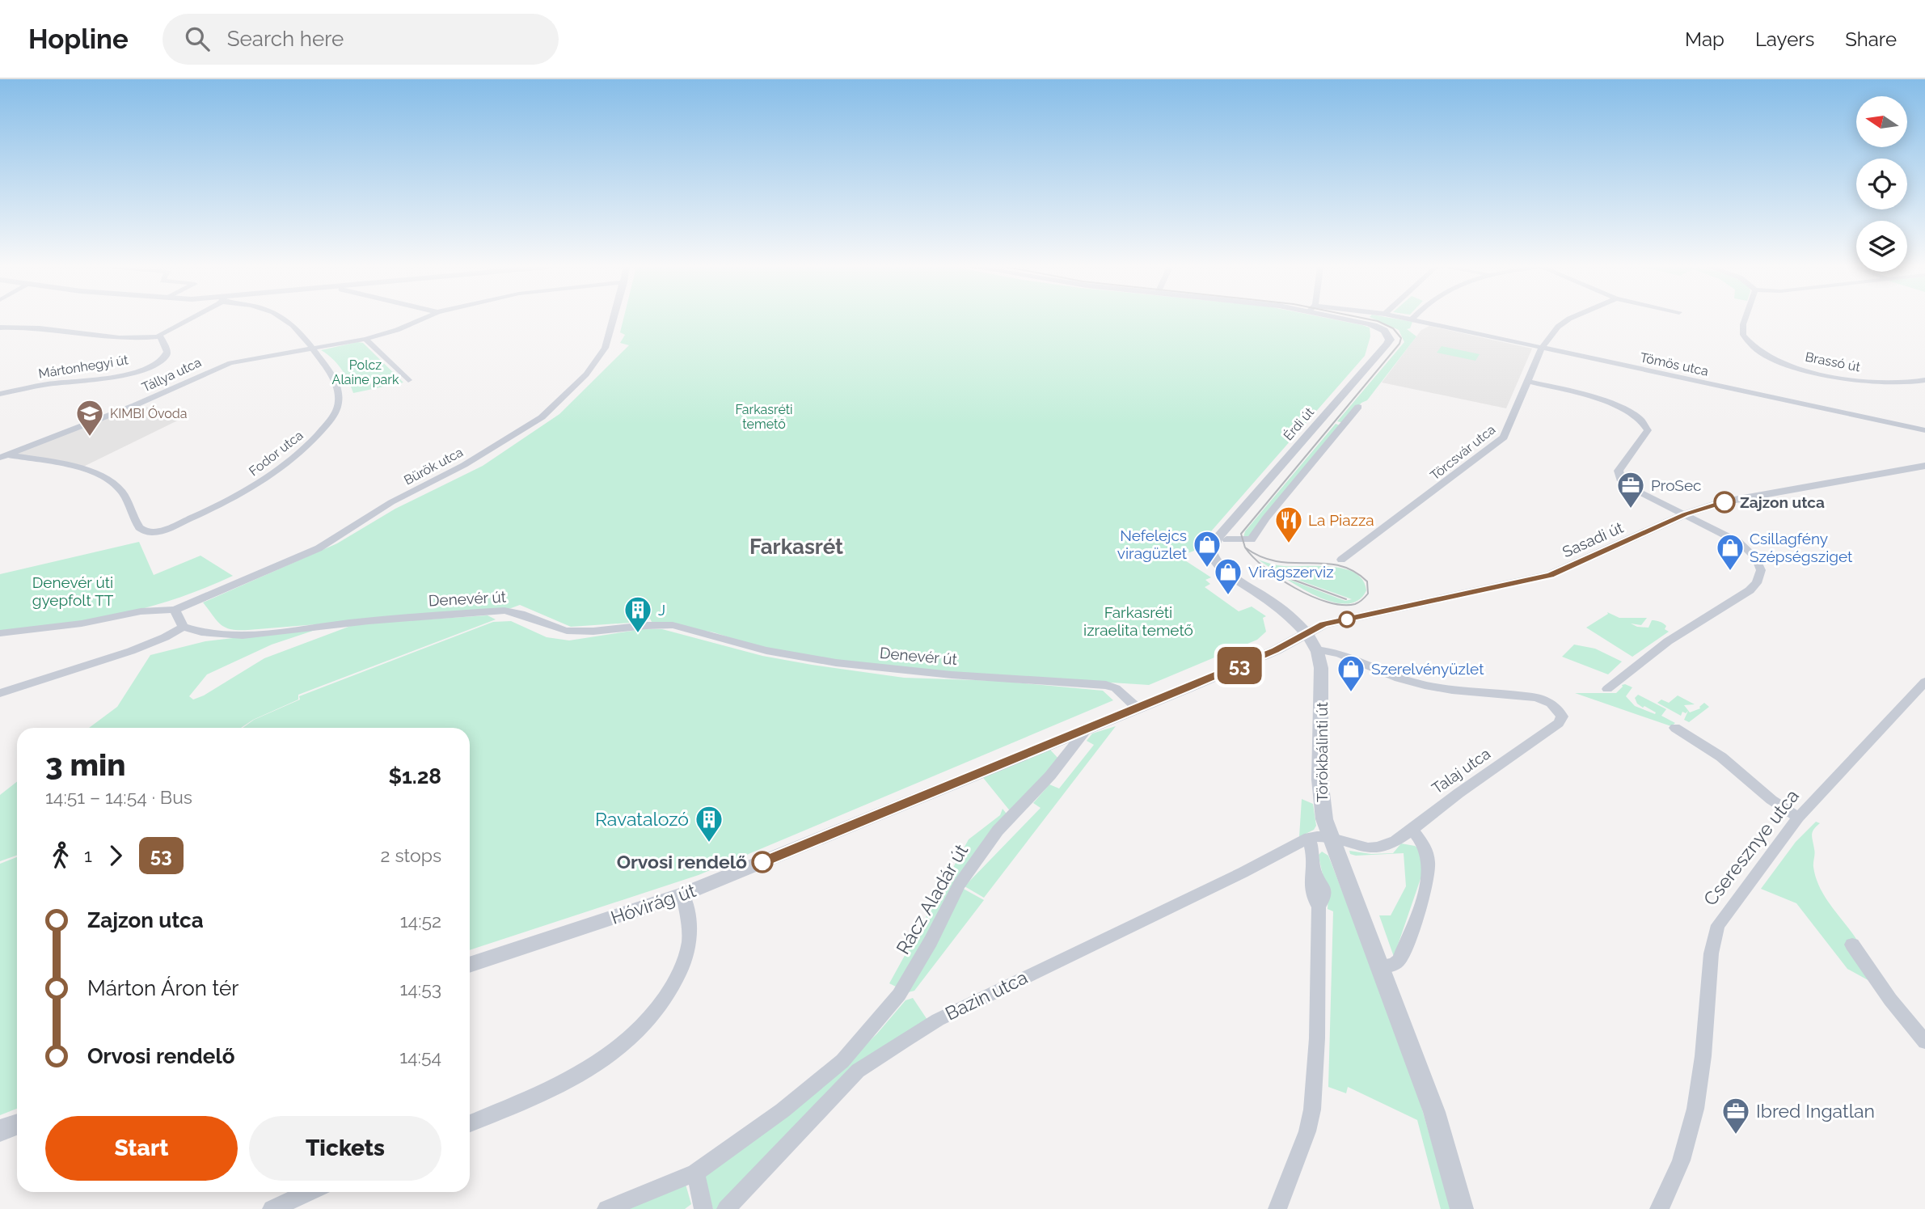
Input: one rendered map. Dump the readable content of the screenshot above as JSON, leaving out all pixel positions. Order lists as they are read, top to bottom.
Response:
{
  "streets": {
    "street": [
      "Brassó út",
      "Tömös utca",
      "Mártonhegyi út",
      "Tállya utca",
      "Érdi út",
      "Törcsvár utca",
      "Fodor utca",
      "Bürök utca",
      "Sasadi út",
      "Denevér út",
      "Törökbálinti út",
      "Talaj utca",
      "Cseresznye utca",
      "Rácz Aladár út",
      "Hóvirág út",
      "Bazin utca"
    ]
  },
  "crossings": [
    ["Tömös utca", "Törcsvár utca"],
    ["Tállya utca", "Fodor utca"],
    ["Érdi út", "Törökbálinti út"],
    ["Sasadi út", "Törökbálinti út"],
    ["Törökbálinti út", "Talaj utca"],
    ["Rácz Aladár út", "Hóvirág út"]
  ],
  "districts": ["Farkasrét"],
  "parks": [
    "Polcz Alaine park",
    "Farkasréti temető",
    "Denevér úti gyepfolt TT",
    "Farkasréti izraelita temető"
  ],
  "places": {
    "school or university": ["KIMBI Óvoda"],
    "other": ["Zajzon utca", "Orvosi rendelő"],
    "office": ["ProSec", "Ibred Ingatlan"],
    "restaurant": ["La Piazza"],
    "shop": [
      "Nefelejcs viragüzlet",
      "Csillagfény Szépségsziget",
      "Virágszerviz",
      "Szerelvényüzlet"
    ],
    "building": ["J", "Ravatalozó"]
  },
  "lines": ["bus line 53"],
  "north": "left",
  "page": {
    "header": "Hopline",
    "search": "Search here",
    "nav": ["Map", "Layers", "Share"],
    "on_map": "53",
    "heading": ["3 min", "14:51 – 14:54 · Bus", "$1.28"],
    "legs": ["1", "53", "2 stops"],
    "list": [
      {
        "name": "Zajzon utca",
        "value": "14:52"
      },
      {
        "name": "Márton Áron tér",
        "value": "14:53"
      },
      {
        "name": "Orvosi rendelő",
        "value": "14:54"
      }
    ],
    "buttons": ["Start", "Tickets"]
  }
}
